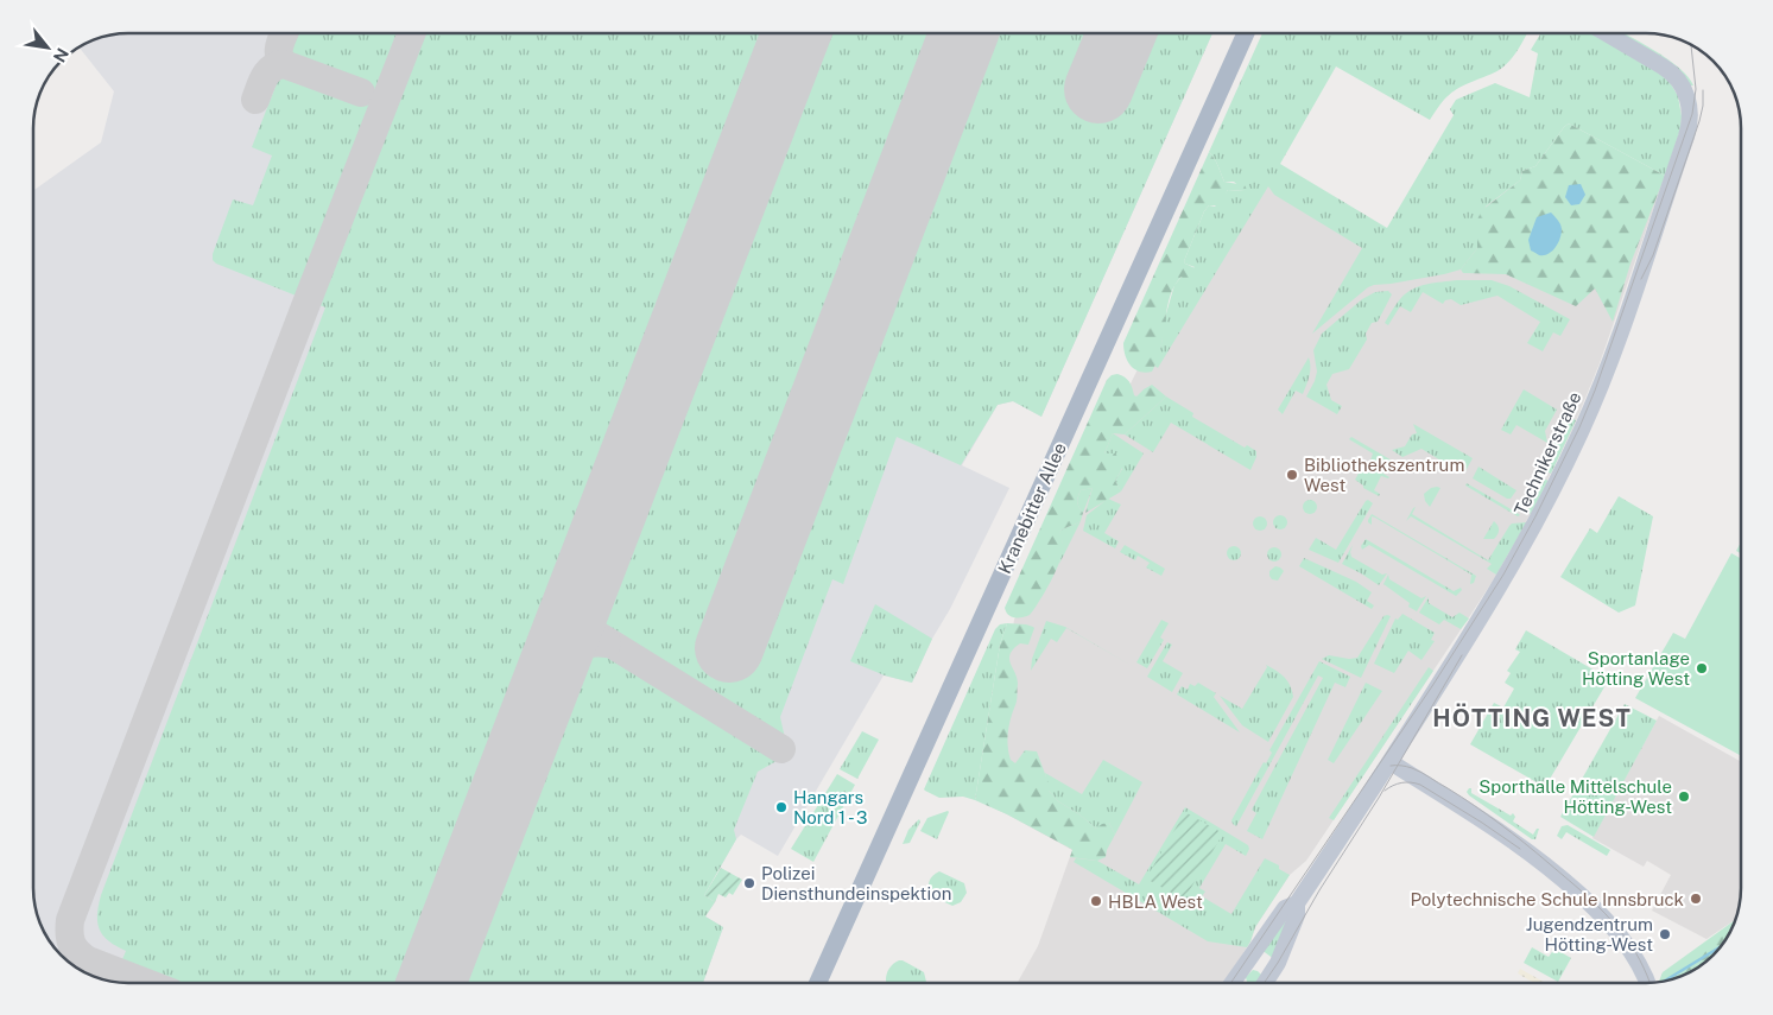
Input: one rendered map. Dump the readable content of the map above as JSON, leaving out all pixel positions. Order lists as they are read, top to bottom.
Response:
{
  "streets": {
    "main road": ["Kranebitter Allee"],
    "street": ["Technikerstraße"]
  },
  "districts": ["HÖTTING WEST"],
  "places": [
    "Bibliothekszentrum West",
    "Sportanlage Hötting West",
    "Sporthalle Mittelschule Hötting-West",
    "Hangars Nord 1 - 3",
    "Polizei Diensthundeinspektion",
    "Polytechnische Schule Innsbruck",
    "HBLA West",
    "Jugendzentrum Hötting-West"
  ],
  "north": "bottom right"
}
